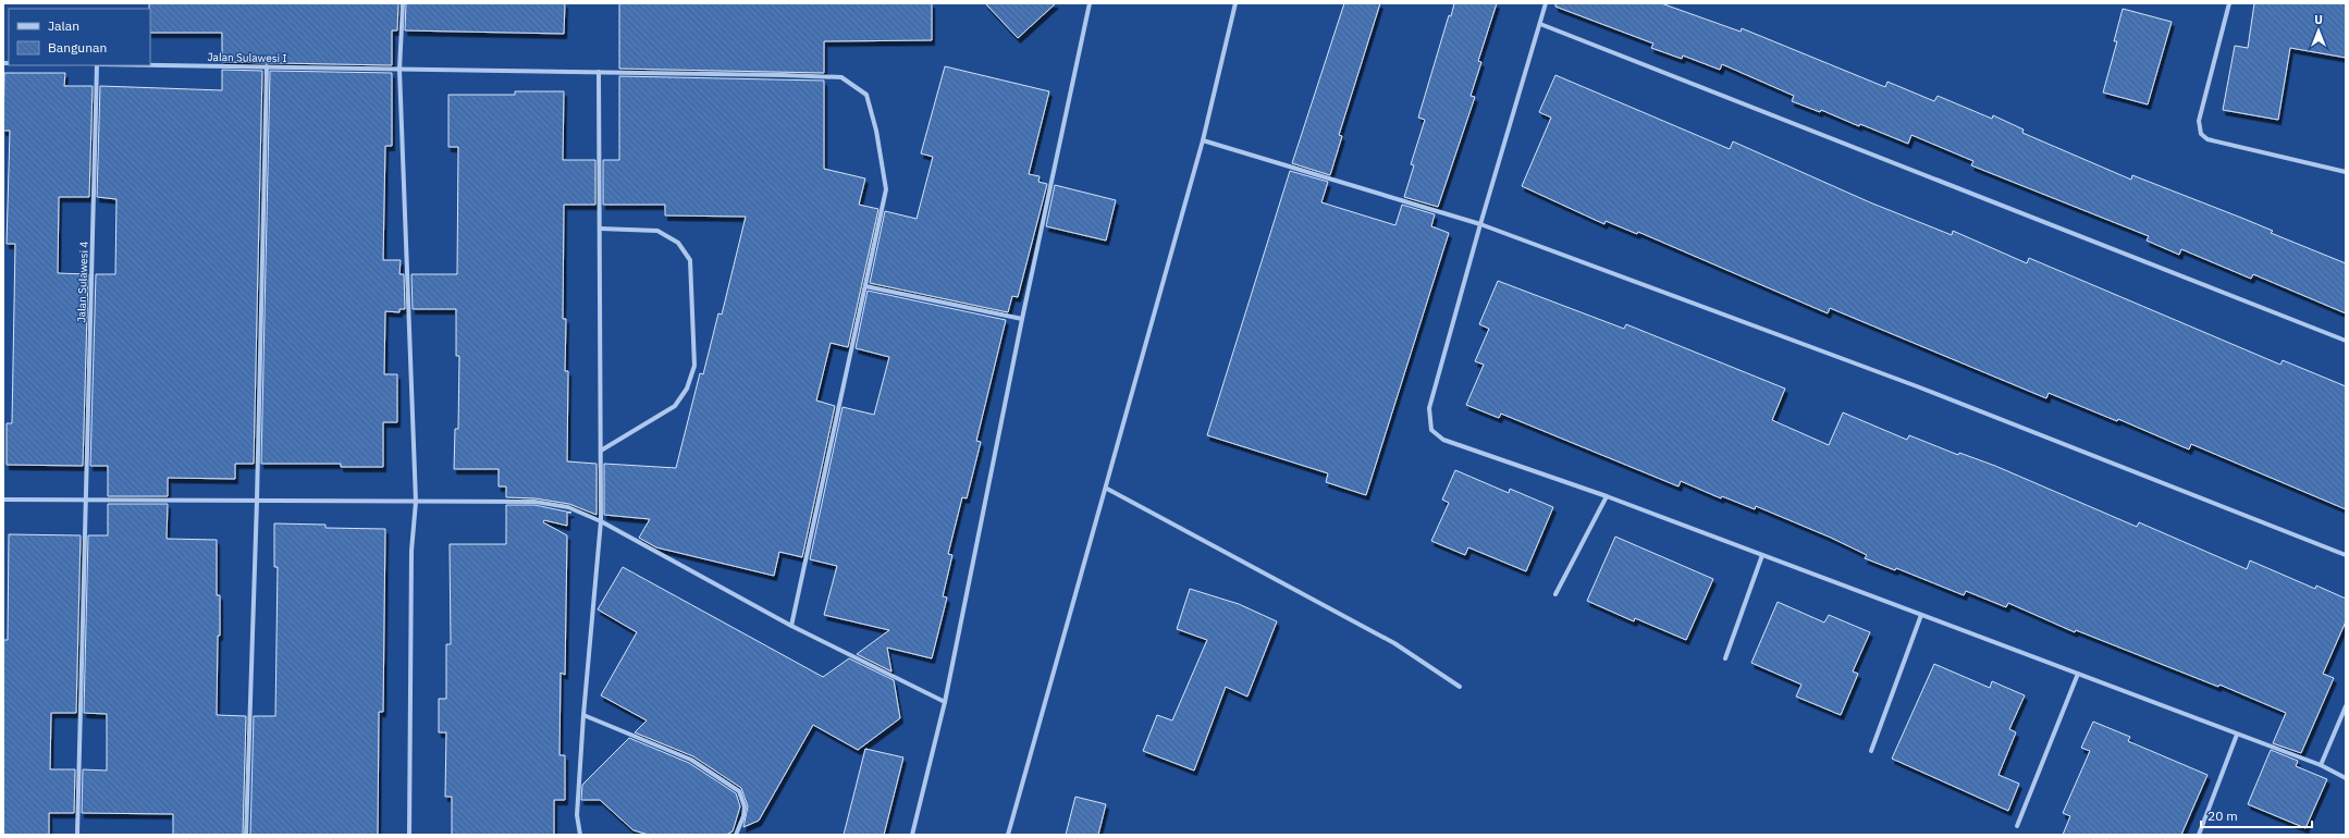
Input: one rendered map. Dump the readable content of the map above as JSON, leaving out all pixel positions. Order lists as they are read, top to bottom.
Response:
{
  "streets": {
    "street": ["Jalan Sulawesi I", "Jalan Sulawesi 4"]
  },
  "legend": ["Jalan", "Bangunan"],
  "scale_bar": "20 m",
  "north": "top"
}
